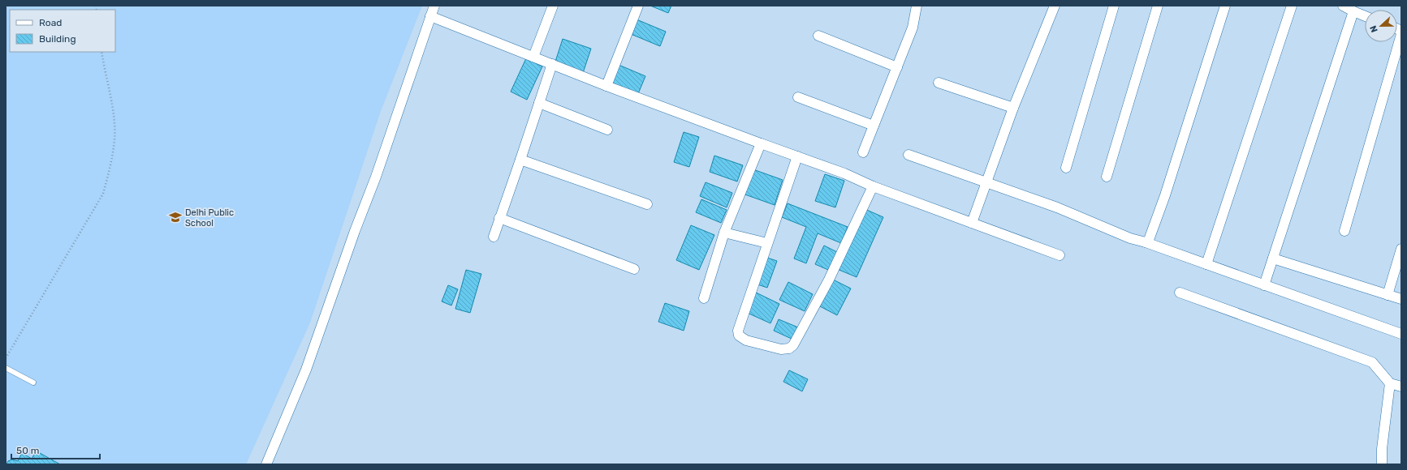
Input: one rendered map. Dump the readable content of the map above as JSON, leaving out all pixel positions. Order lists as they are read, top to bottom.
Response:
{
  "places": {
    "school or university": ["Delhi Public School"]
  },
  "legend": ["Road", "Building"],
  "scale_bar": "50 m",
  "north": "left"
}
